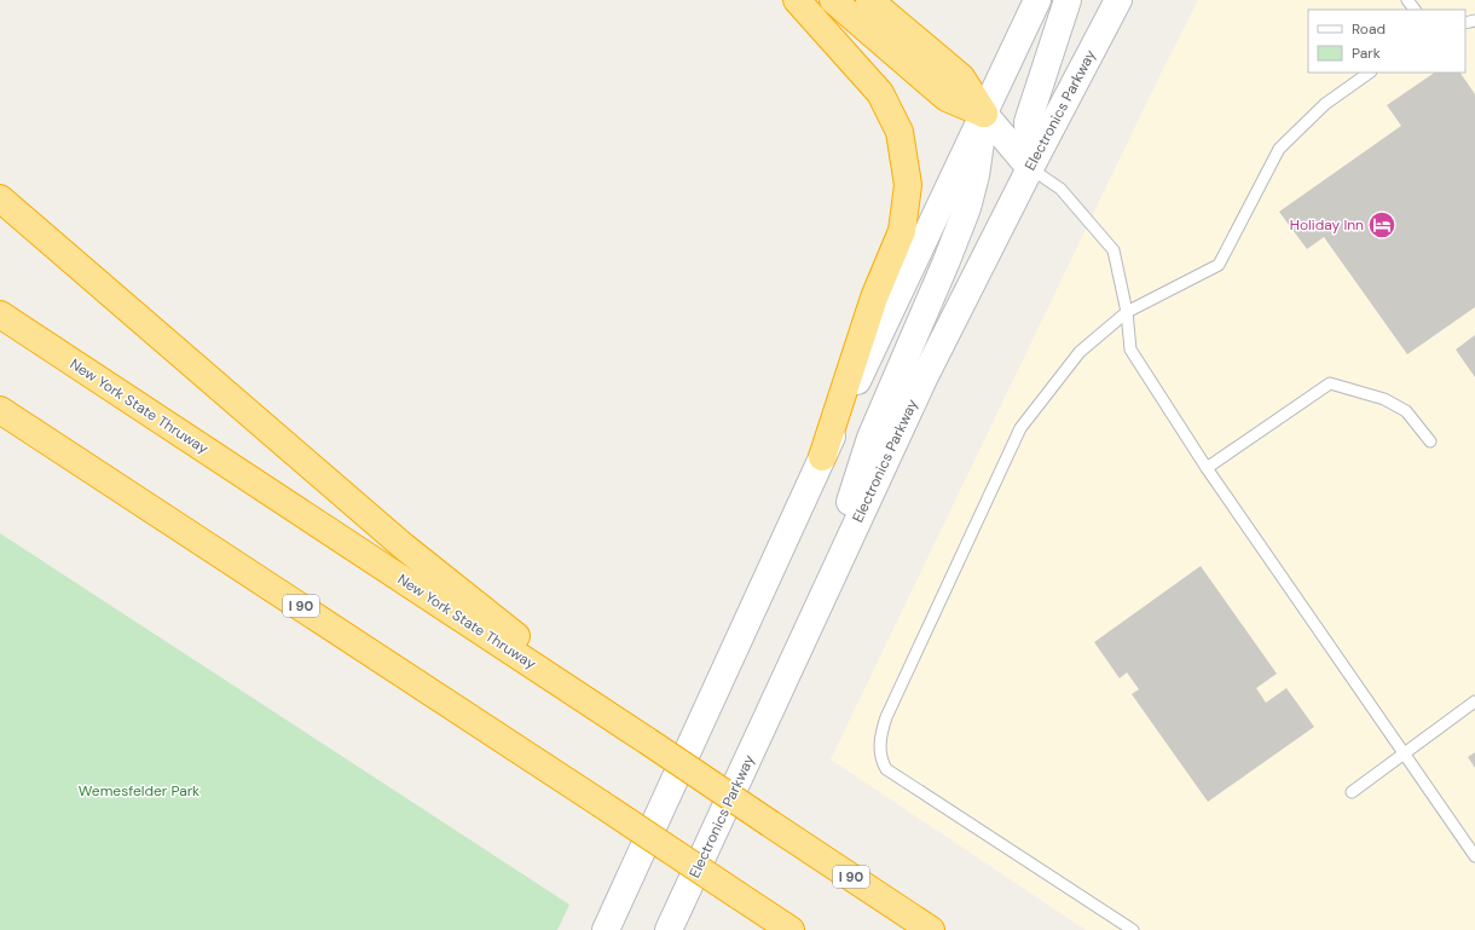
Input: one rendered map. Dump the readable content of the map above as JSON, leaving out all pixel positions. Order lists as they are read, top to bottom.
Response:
{
  "streets": {
    "highway": ["New York State Thruway", "I 90"],
    "main road": ["Electronics Parkway"]
  },
  "parks": ["Wemesfelder Park"],
  "places": {
    "hotel": ["Holiday Inn"]
  },
  "legend": ["Road", "Park"]
}
